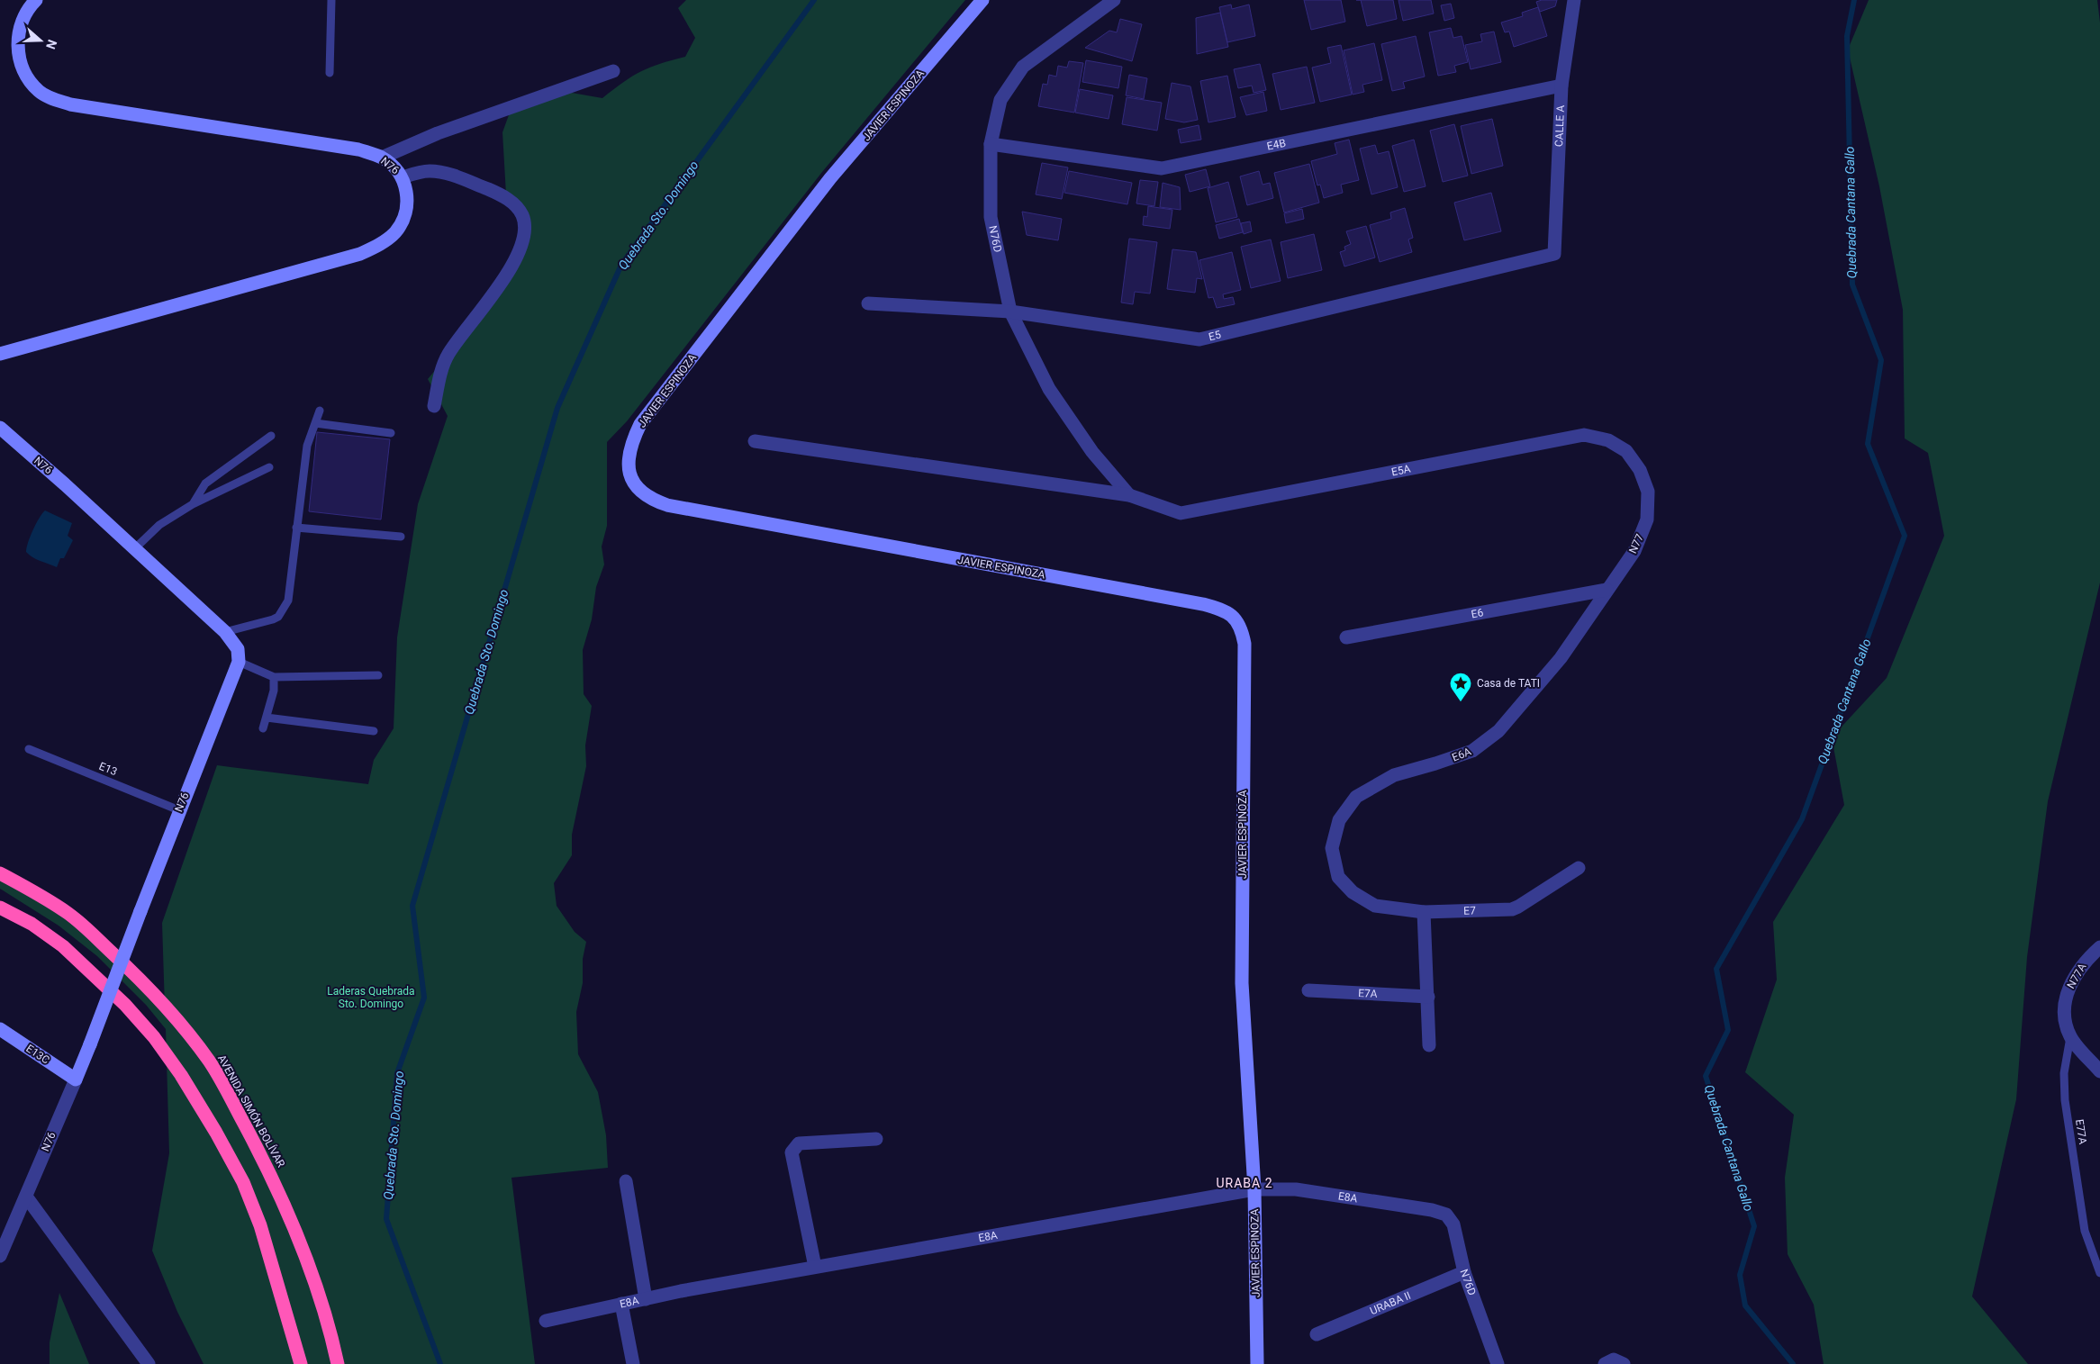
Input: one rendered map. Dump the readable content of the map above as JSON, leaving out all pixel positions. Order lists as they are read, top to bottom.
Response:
{
  "streets": {
    "highway": ["AVENIDA SIMÓN BOLÍVAR"],
    "street": [
      "JAVIER ESPINOZA",
      "CALLE A",
      "E4B",
      "N76",
      "N76D",
      "E5",
      "E5A",
      "N77",
      "E6",
      "E6A",
      "E7",
      "N77A",
      "E7A",
      "E13C",
      "E8A",
      "URABA II"
    ],
    "lane": ["E13", "E77A"]
  },
  "crossings": [
    ["JAVIER ESPINOZA", "E8A"],
    ["CALLE A", "E4B"],
    ["CALLE A", "E5"],
    ["E4B", "N76D"],
    ["N76", "E13"],
    ["N76", "E13C"],
    ["N76D", "E5"],
    ["N76D", "E5A"],
    ["N76D", "E8A"],
    ["N76D", "URABA II"],
    ["E5A", "N77"],
    ["N77", "E6"],
    ["N77", "E6A"],
    ["E6", "E6A"],
    ["E6A", "E7"],
    ["N77A", "E77A"]
  ],
  "districts": ["URABA 2"],
  "water": ["Quebrada Cantana Gallo", "Quebrada Sto. Domingo"],
  "parks": ["Laderas Quebrada Sto. Domingo"],
  "places": {
    "place": ["Casa de TATI"]
  },
  "north": "right"
}
